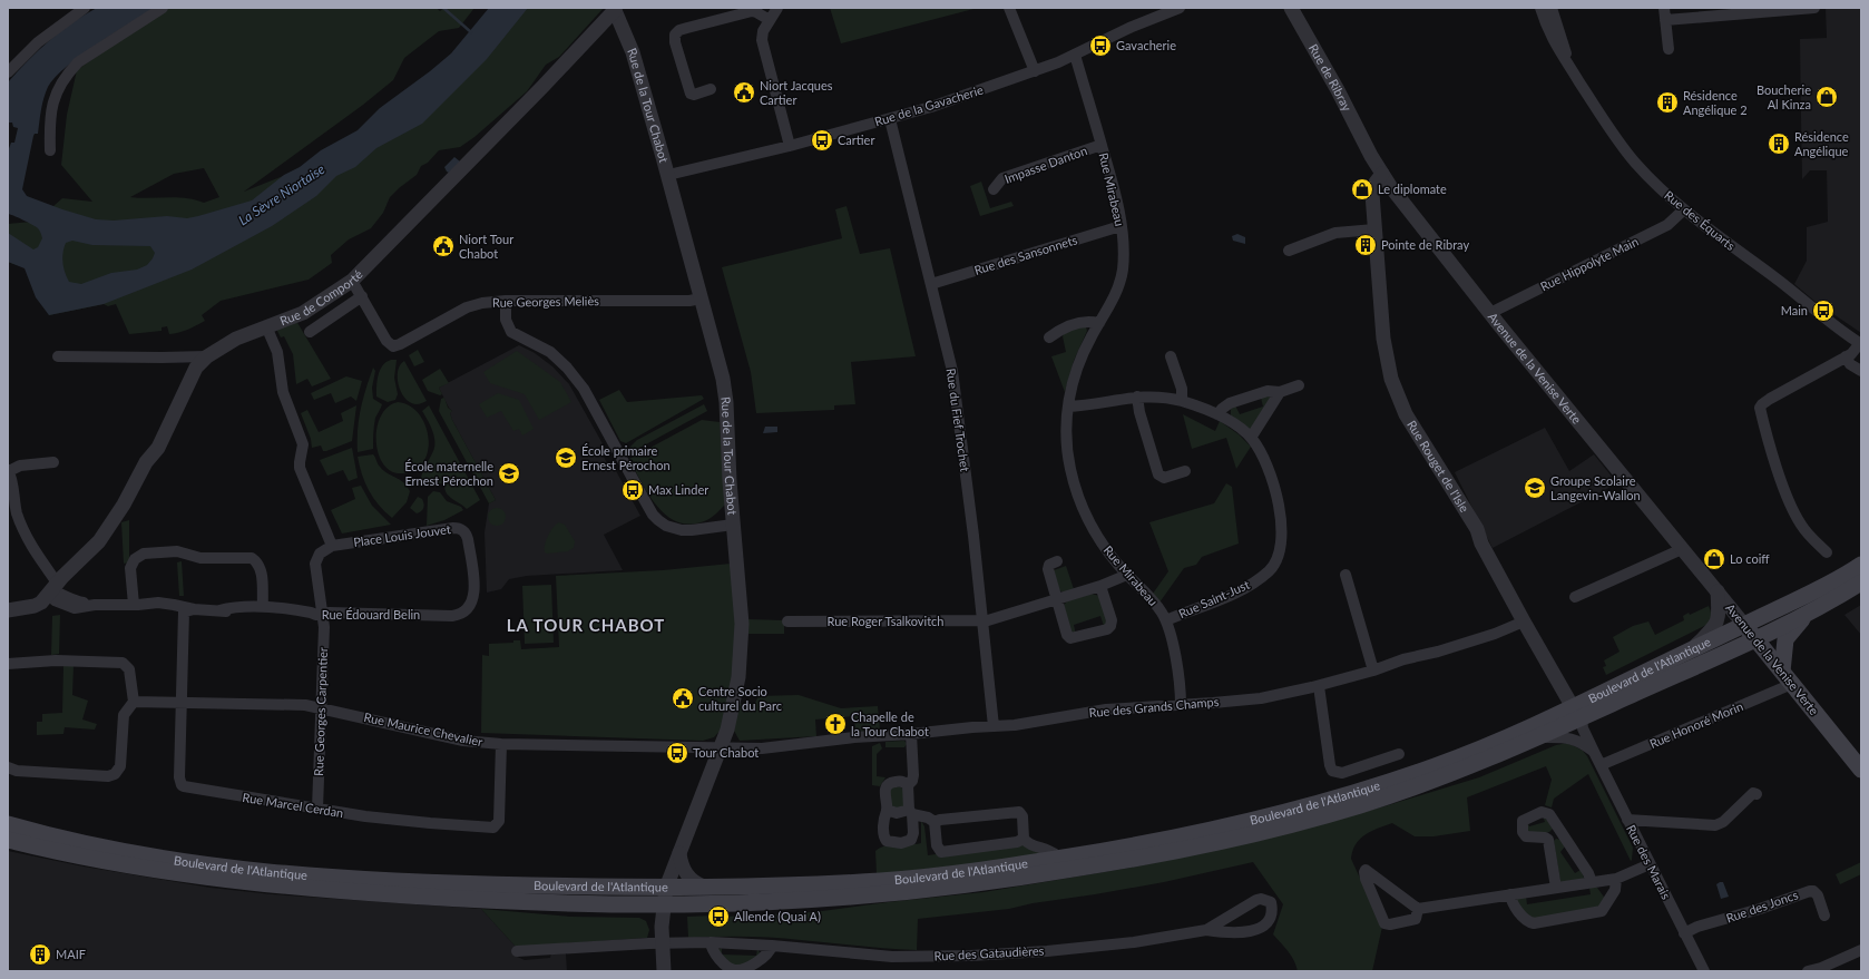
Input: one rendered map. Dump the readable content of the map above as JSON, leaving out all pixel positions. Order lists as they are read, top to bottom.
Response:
{
  "streets": {
    "main road": ["Avenue de la Venise Verte", "Boulevard de l'Atlantique"],
    "street": [
      "Rue de Ribray",
      "Rue de la Tour Chabot",
      "Rue de la Gavacherie",
      "Impasse Danton",
      "Rue Mirabeau",
      "Rue des Équarts",
      "Rue des Sansonnets",
      "Rue Hippolyte Main",
      "Rue de Comporté",
      "Rue Georges Meliès",
      "Rue du Fief Trochet",
      "Rue Rouget de l'Isle",
      "Place Louis Jouvet",
      "Rue Saint-Just",
      "Rue Édouard Belin",
      "Rue Roger Tsalkovitch",
      "Rue des Grands Champs",
      "Rue Georges Carpentier",
      "Rue Honoré Morin",
      "Rue Maurice Chevalier",
      "Rue Marcel Cerdan",
      "Rue des Marais",
      "Rue des Joncs",
      "Rue des Gataudières"
    ]
  },
  "crossings": [
    ["Rue de Ribray", "Avenue de la Venise Verte"],
    ["Rue de Ribray", "Rue Rouget de l'Isle"],
    ["Rue de la Tour Chabot", "Rue de la Gavacherie"],
    ["Rue de la Tour Chabot", "Rue de Comporté"],
    ["Rue de la Tour Chabot", "Rue Georges Meliès"],
    ["Rue de la Tour Chabot", "Boulevard de l'Atlantique"],
    ["Rue de la Tour Chabot", "Rue des Grands Champs"],
    ["Rue de la Tour Chabot", "Rue Maurice Chevalier"],
    ["Rue de la Tour Chabot", "Rue des Gataudières"],
    ["Rue de la Gavacherie", "Rue Mirabeau"],
    ["Rue de la Gavacherie", "Rue du Fief Trochet"],
    ["Impasse Danton", "Rue Mirabeau"],
    ["Rue Mirabeau", "Rue des Sansonnets"],
    ["Rue Mirabeau", "Rue Saint-Just"],
    ["Rue Mirabeau", "Rue Roger Tsalkovitch"],
    ["Rue Mirabeau", "Rue des Grands Champs"],
    ["Rue des Équarts", "Rue Hippolyte Main"],
    ["Rue des Sansonnets", "Rue du Fief Trochet"],
    ["Rue Hippolyte Main", "Avenue de la Venise Verte"],
    ["Rue de Comporté", "Rue Édouard Belin"],
    ["Avenue de la Venise Verte", "Rue Rouget de l'Isle"],
    ["Avenue de la Venise Verte", "Boulevard de l'Atlantique"],
    ["Avenue de la Venise Verte", "Rue Honoré Morin"],
    ["Rue du Fief Trochet", "Rue Roger Tsalkovitch"],
    ["Rue du Fief Trochet", "Rue des Grands Champs"],
    ["Rue Rouget de l'Isle", "Boulevard de l'Atlantique"],
    ["Rue Rouget de l'Isle", "Rue des Grands Champs"],
    ["Rue Rouget de l'Isle", "Rue des Marais"],
    ["Place Louis Jouvet", "Rue Édouard Belin"],
    ["Rue Édouard Belin", "Rue Georges Carpentier"],
    ["Rue Édouard Belin", "Rue Marcel Cerdan"],
    ["Boulevard de l'Atlantique", "Rue des Marais"],
    ["Rue des Grands Champs", "Rue Maurice Chevalier"],
    ["Rue Georges Carpentier", "Rue Maurice Chevalier"],
    ["Rue Georges Carpentier", "Rue Marcel Cerdan"],
    ["Rue Honoré Morin", "Rue des Marais"],
    ["Rue Maurice Chevalier", "Rue Marcel Cerdan"],
    ["Rue des Marais", "Rue des Joncs"]
  ],
  "districts": ["LA TOUR CHABOT"],
  "water": ["La Sèvre Niortaise"],
  "places": {
    "bus stop": [
      "Gavacherie",
      "Cartier",
      "Main",
      "Max Linder",
      "Tour Chabot",
      "Allende (Quai A)"
    ],
    "public building": ["Niort Jacques Cartier", "Niort Tour Chabot", "Centre Socio culturel du Parc"],
    "shop": ["Boucherie Al Kinza", "Le diplomate", "Lo coiff"],
    "building": [
      "Résidence Angélique 2",
      "Résidence Angélique",
      "Pointe de Ribray",
      "MAIF"
    ],
    "school or university": ["École primaire Ernest Pérochon", "École maternelle Ernest Pérochon", "Groupe Scolaire Langevin-Wallon"],
    "church": ["Chapelle de la Tour Chabot"]
  }
}
